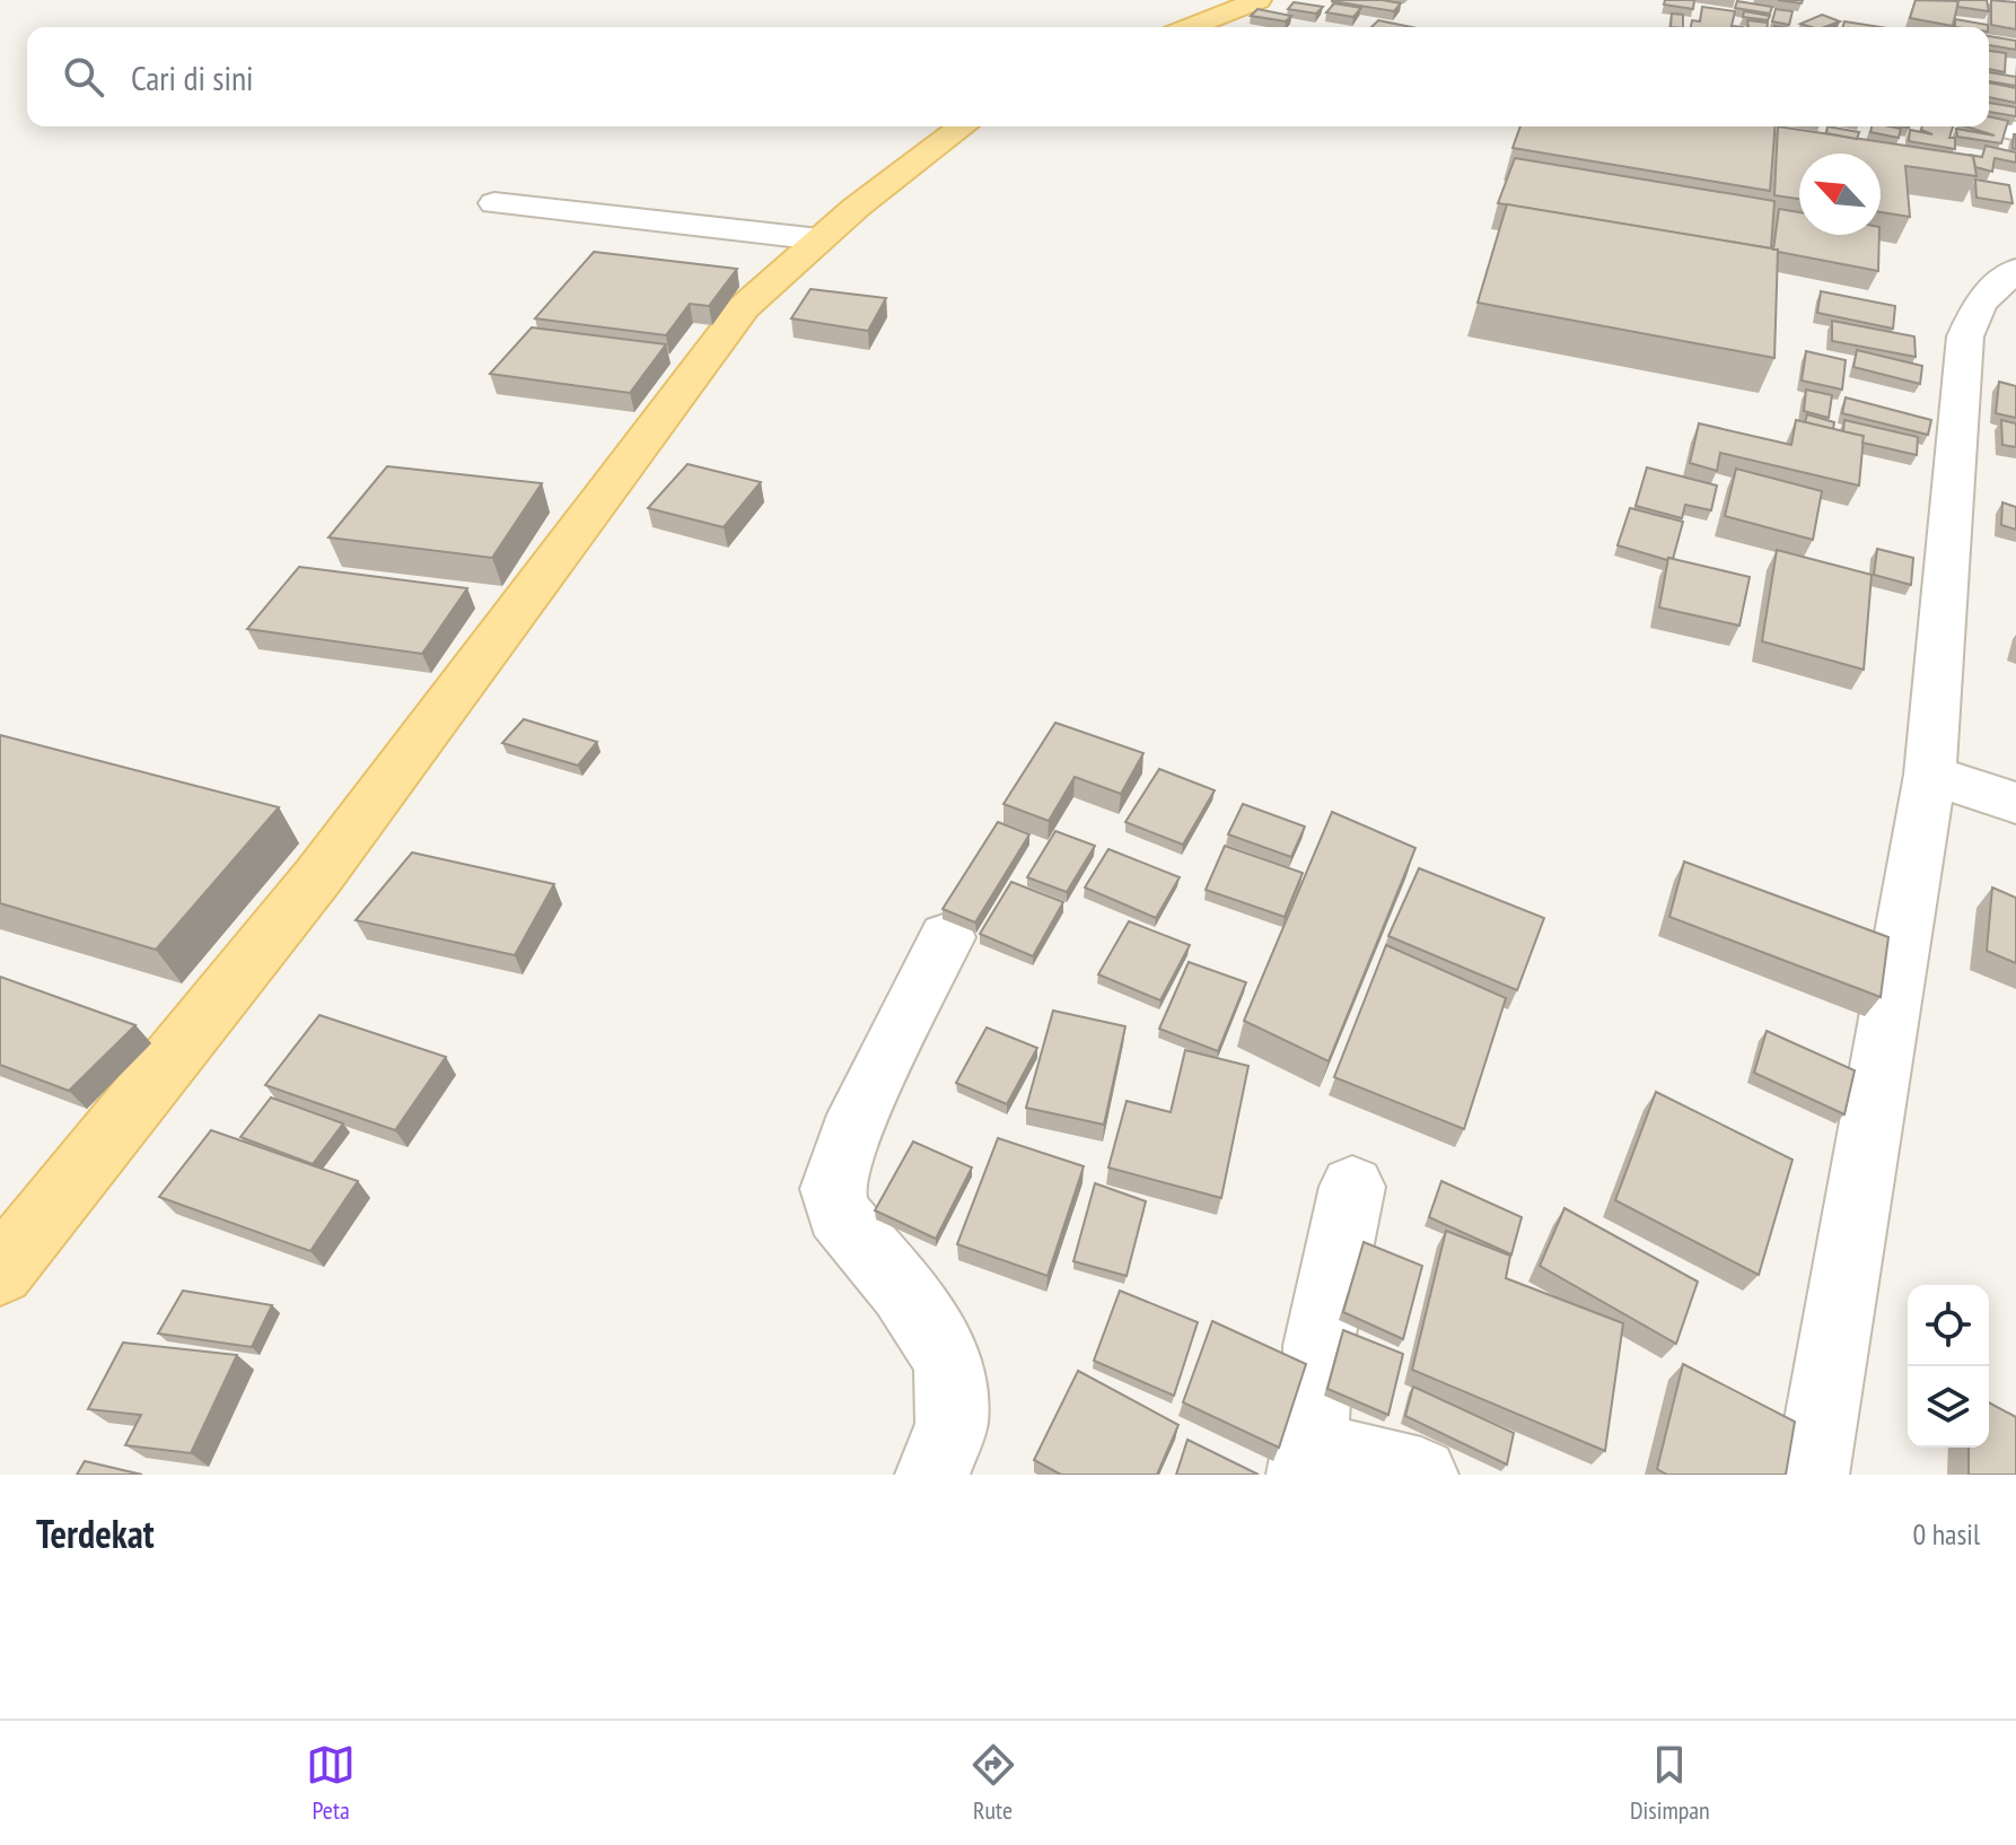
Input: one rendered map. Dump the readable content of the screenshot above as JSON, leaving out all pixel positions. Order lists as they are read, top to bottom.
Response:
{
  "north": "top left",
  "page": {
    "search": "Cari di sini",
    "heading": ["Terdekat", "0 hasil"],
    "nav": ["Peta", "Rute", "Disimpan"]
  }
}
